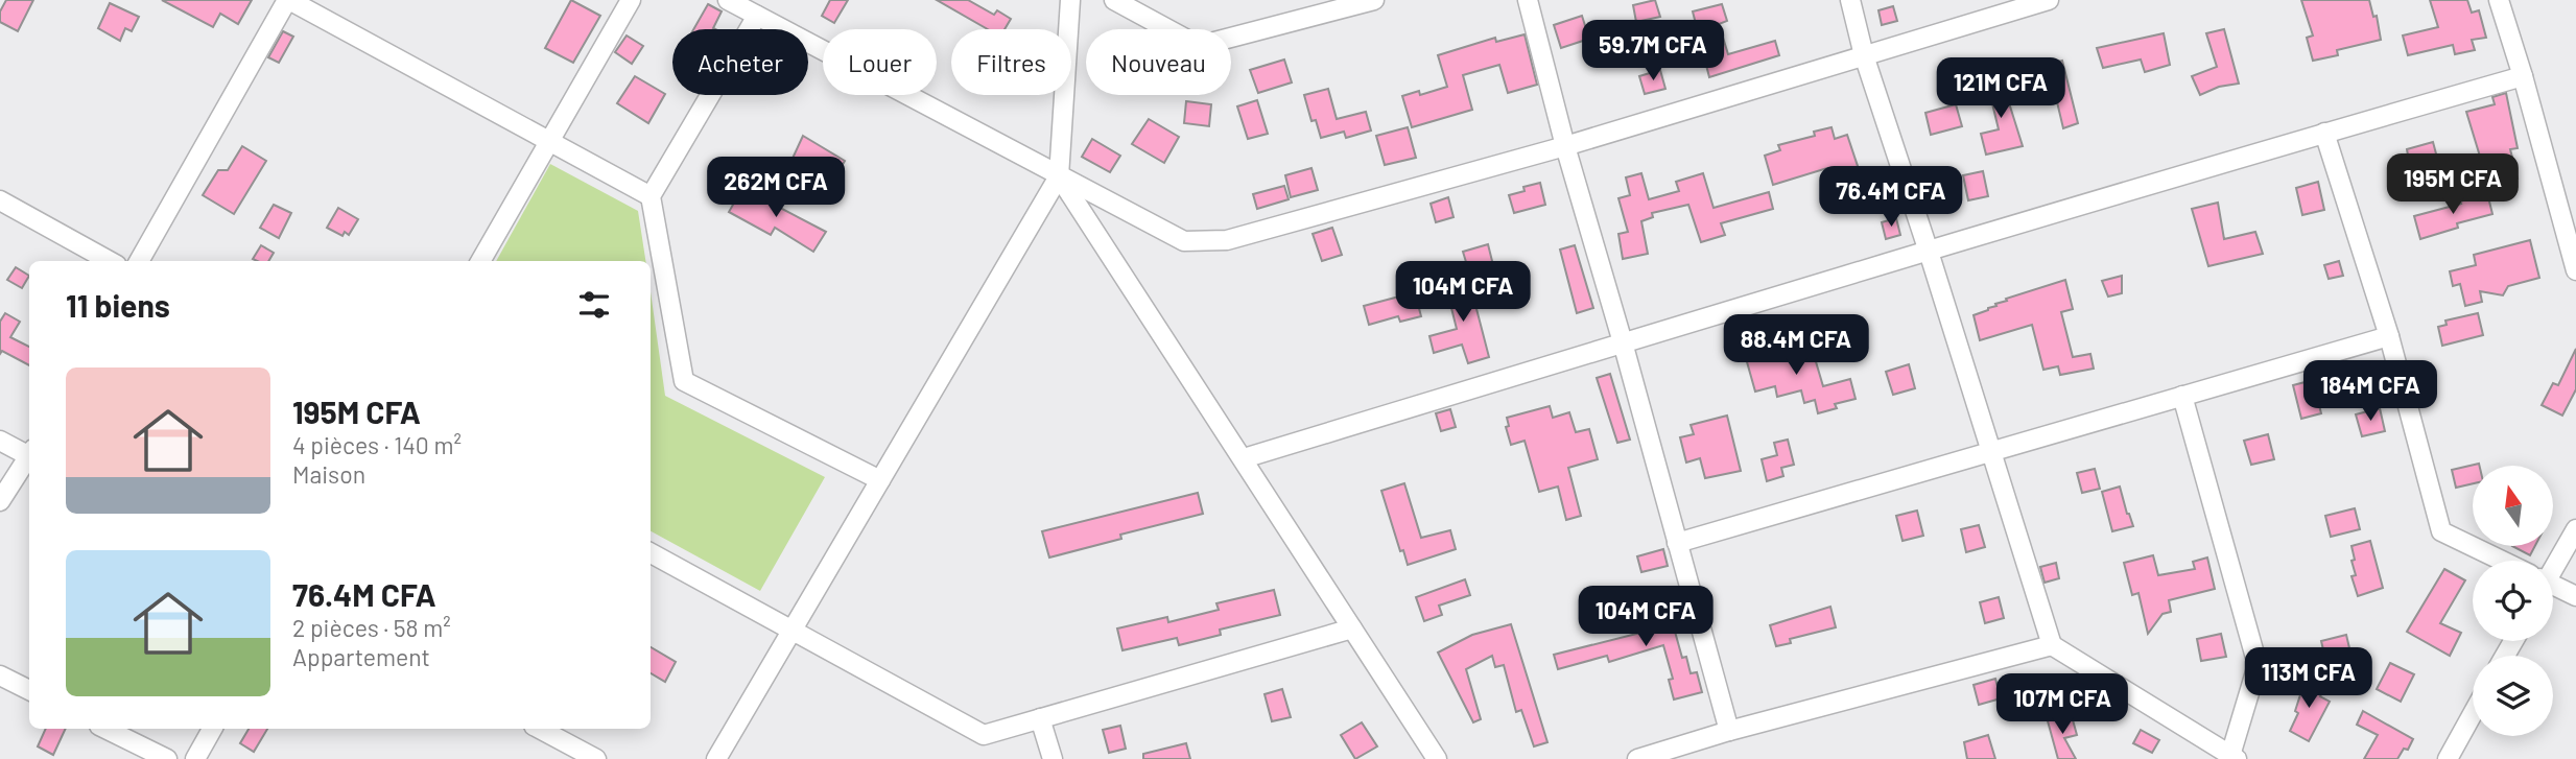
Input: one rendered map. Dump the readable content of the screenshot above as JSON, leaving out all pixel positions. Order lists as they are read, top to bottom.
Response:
{
  "north": "top",
  "page": {
    "price": [
      "59.7M CFA",
      "121M CFA",
      "195M CFA",
      "262M CFA",
      "76.4M CFA",
      "104M CFA",
      "88.4M CFA",
      "184M CFA",
      "104M CFA",
      "113M CFA",
      "107M CFA"
    ],
    "chip": [
      "Acheter",
      "Louer",
      "Filtres",
      "Nouveau"
    ],
    "heading": "11 biens",
    "list": [
      {
        "name": "195M CFA",
        "note": "4 pièces · 140 m² · Maison"
      },
      {
        "name": "76.4M CFA",
        "note": "2 pièces · 58 m² · Appartement"
      }
    ]
  }
}
